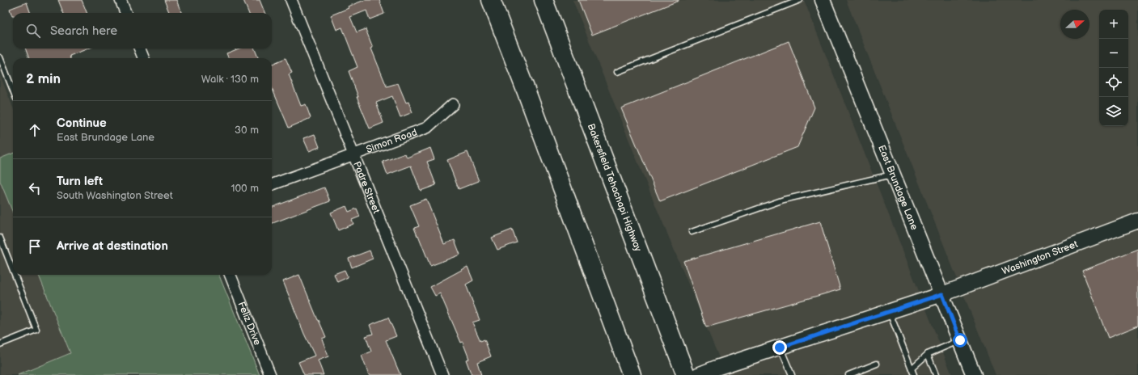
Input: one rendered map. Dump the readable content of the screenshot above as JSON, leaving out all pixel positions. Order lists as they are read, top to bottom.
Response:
{
  "streets": {
    "highway": ["Bakersfield Tehachapi Highway"],
    "street": [
      "Simon Road",
      "Padre Street",
      "East Brundage Lane",
      "Washington Street",
      "Feliz Drive"
    ]
  },
  "crossings": [
    ["Simon Road", "Padre Street"],
    ["East Brundage Lane", "Washington Street"]
  ],
  "north": "right",
  "page": {
    "map_buttons": ["+", "−"],
    "search": "Search here",
    "heading": ["2 min", "Walk · 130 m"],
    "list": [
      ["Continue", "East Brundage Lane", "30 m"],
      ["Turn left", "South Washington Street", "100 m"],
      "Arrive at destination"
    ]
  }
}
